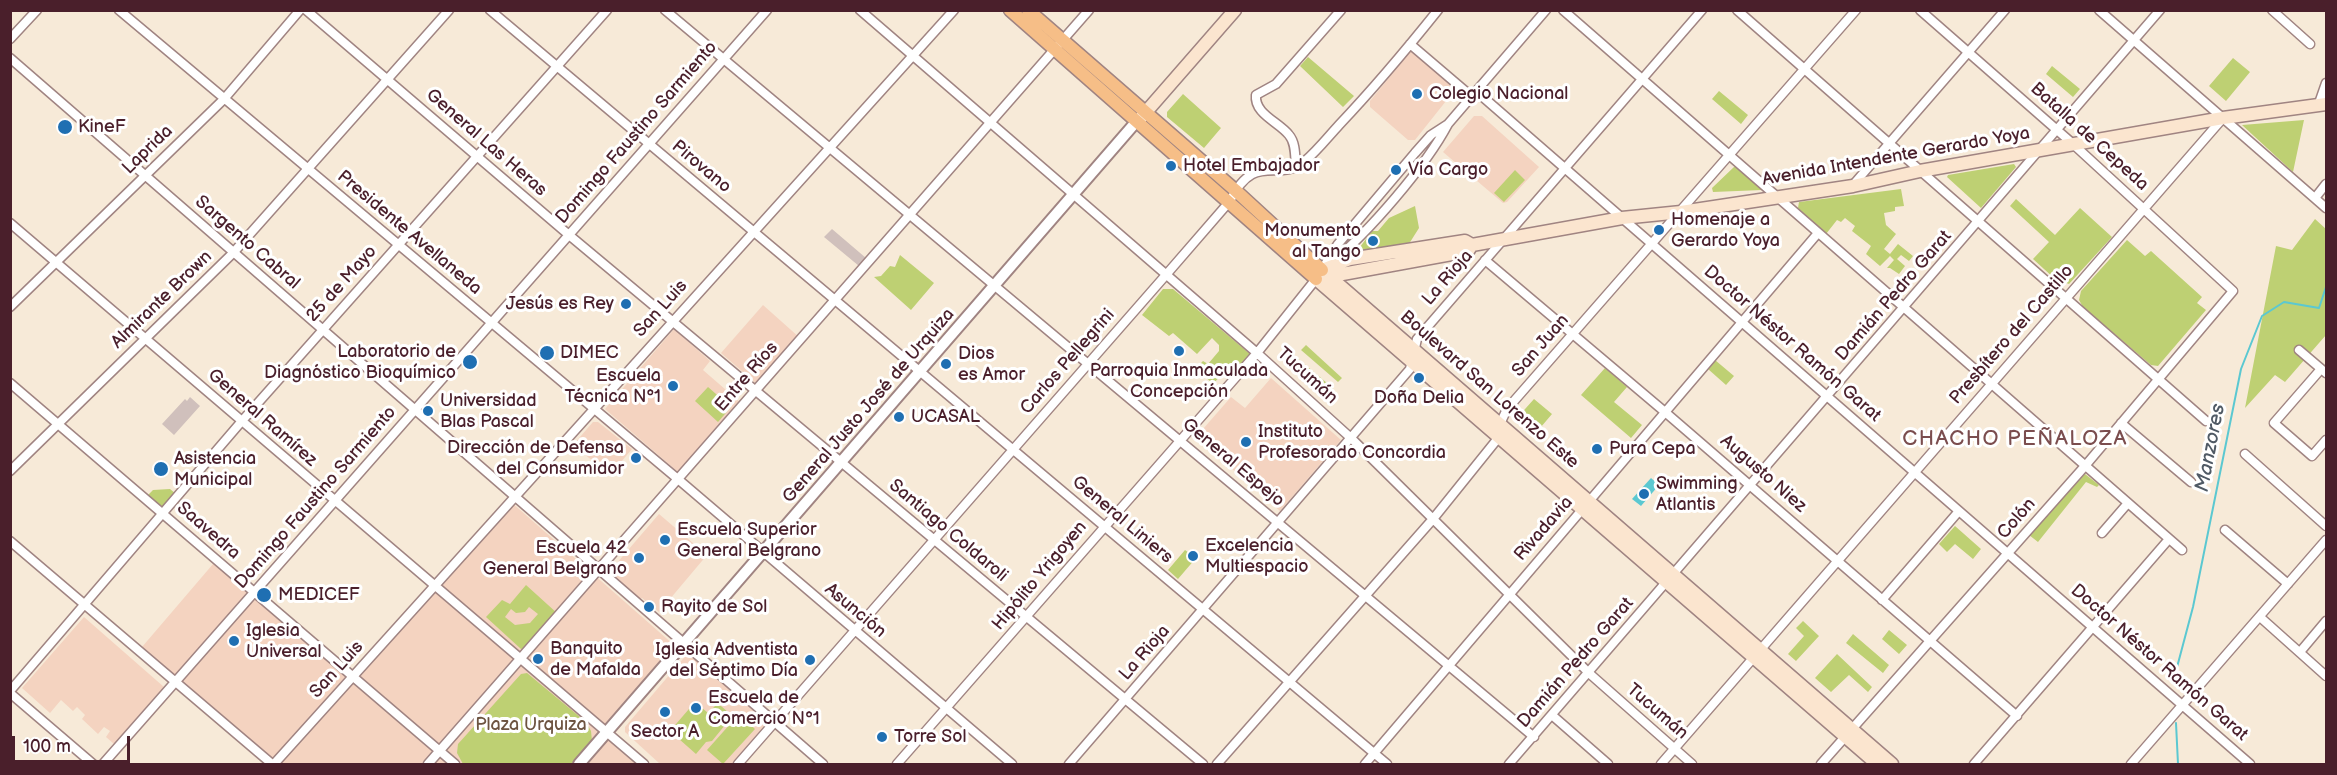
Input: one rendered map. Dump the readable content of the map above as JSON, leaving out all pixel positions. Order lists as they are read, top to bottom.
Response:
{
  "streets": {
    "main road": ["Avenida Intendente Gerardo Yoya", "Boulevard San Lorenzo Este"],
    "street": [
      "Domingo Faustino Sarmiento",
      "Batalla de Cepeda",
      "General Las Heras",
      "Laprida",
      "Pirovano",
      "Presidente Avellaneda",
      "Sargento Cabral",
      "La Rioja",
      "25 de Mayo",
      "Damián Pedro Garat",
      "Almirante Brown",
      "San Luis",
      "Presbítero del Castillo",
      "Doctor Néstor Ramón Garat",
      "San Juan",
      "Carlos Pellegrini",
      "Tucumán",
      "Entre Ríos",
      "General Justo José de Urquiza",
      "General Ramírez",
      "General Espejo",
      "Augusto Niez",
      "Colón",
      "General Liniers",
      "Rivadavia",
      "Saavedra",
      "Santiago Coldaroli",
      "Hipólito Yrigoyen",
      "Asunción"
    ]
  },
  "crossings": [
    ["Domingo Faustino Sarmiento", "General Las Heras"],
    ["Domingo Faustino Sarmiento", "Pirovano"],
    ["Domingo Faustino Sarmiento", "Presidente Avellaneda"],
    ["Domingo Faustino Sarmiento", "Sargento Cabral"],
    ["Domingo Faustino Sarmiento", "General Ramírez"],
    ["Domingo Faustino Sarmiento", "General Espejo"],
    ["Domingo Faustino Sarmiento", "Saavedra"],
    ["Batalla de Cepeda", "Avenida Intendente Gerardo Yoya"],
    ["Batalla de Cepeda", "Damián Pedro Garat"],
    ["Batalla de Cepeda", "Presbítero del Castillo"],
    ["Batalla de Cepeda", "Colón"],
    ["General Las Heras", "25 de Mayo"],
    ["General Las Heras", "Almirante Brown"],
    ["General Las Heras", "San Luis"],
    ["General Las Heras", "Entre Ríos"],
    ["General Las Heras", "Santiago Coldaroli"],
    ["Laprida", "Presidente Avellaneda"],
    ["Laprida", "Sargento Cabral"],
    ["Laprida", "General Ramírez"],
    ["Avenida Intendente Gerardo Yoya", "La Rioja"],
    ["Avenida Intendente Gerardo Yoya", "Damián Pedro Garat"],
    ["Avenida Intendente Gerardo Yoya", "Presbítero del Castillo"],
    ["Avenida Intendente Gerardo Yoya", "Doctor Néstor Ramón Garat"],
    ["Avenida Intendente Gerardo Yoya", "San Juan"],
    ["Avenida Intendente Gerardo Yoya", "Boulevard San Lorenzo Este"],
    ["Avenida Intendente Gerardo Yoya", "Hipólito Yrigoyen"],
    ["Pirovano", "25 de Mayo"],
    ["Pirovano", "San Luis"],
    ["Pirovano", "Entre Ríos"],
    ["Pirovano", "General Liniers"],
    ["Presidente Avellaneda", "25 de Mayo"],
    ["Presidente Avellaneda", "Almirante Brown"],
    ["Presidente Avellaneda", "San Luis"],
    ["Presidente Avellaneda", "Entre Ríos"],
    ["Presidente Avellaneda", "Asunción"],
    ["Sargento Cabral", "25 de Mayo"],
    ["Sargento Cabral", "Almirante Brown"],
    ["Sargento Cabral", "San Luis"],
    ["Sargento Cabral", "Carlos Pellegrini"],
    ["Sargento Cabral", "Entre Ríos"],
    ["Sargento Cabral", "General Justo José de Urquiza"],
    ["La Rioja", "Doctor Néstor Ramón Garat"],
    ["La Rioja", "Tucumán"],
    ["La Rioja", "Boulevard San Lorenzo Este"],
    ["La Rioja", "General Espejo"],
    ["La Rioja", "Augusto Niez"],
    ["La Rioja", "General Liniers"],
    ["La Rioja", "Santiago Coldaroli"],
    ["25 de Mayo", "General Ramírez"],
    ["25 de Mayo", "Saavedra"],
    ["Damián Pedro Garat", "Doctor Néstor Ramón Garat"],
    ["Damián Pedro Garat", "Tucumán"],
    ["Damián Pedro Garat", "Boulevard San Lorenzo Este"],
    ["Damián Pedro Garat", "General Espejo"],
    ["Damián Pedro Garat", "Augusto Niez"],
    ["Almirante Brown", "General Ramírez"],
    ["Almirante Brown", "Saavedra"],
    ["San Luis", "Tucumán"],
    ["San Luis", "General Ramírez"],
    ["San Luis", "General Espejo"],
    ["San Luis", "Saavedra"],
    ["Presbítero del Castillo", "Doctor Néstor Ramón Garat"],
    ["Presbítero del Castillo", "Tucumán"],
    ["Presbítero del Castillo", "Boulevard San Lorenzo Este"],
    ["Presbítero del Castillo", "Augusto Niez"],
    ["Doctor Néstor Ramón Garat", "San Juan"],
    ["Doctor Néstor Ramón Garat", "Colón"],
    ["Doctor Néstor Ramón Garat", "Rivadavia"],
    ["Doctor Néstor Ramón Garat", "Hipólito Yrigoyen"],
    ["San Juan", "Boulevard San Lorenzo Este"],
    ["San Juan", "Augusto Niez"],
    ["Carlos Pellegrini", "Tucumán"],
    ["Carlos Pellegrini", "Boulevard San Lorenzo Este"],
    ["Carlos Pellegrini", "General Espejo"],
    ["Carlos Pellegrini", "General Liniers"],
    ["Carlos Pellegrini", "Santiago Coldaroli"],
    ["Carlos Pellegrini", "Asunción"],
    ["Tucumán", "Entre Ríos"],
    ["Tucumán", "General Justo José de Urquiza"],
    ["Tucumán", "Rivadavia"],
    ["Tucumán", "Hipólito Yrigoyen"],
    ["Entre Ríos", "Boulevard San Lorenzo Este"],
    ["Entre Ríos", "General Ramírez"],
    ["Entre Ríos", "General Espejo"],
    ["Entre Ríos", "General Liniers"],
    ["Entre Ríos", "Saavedra"],
    ["Entre Ríos", "Santiago Coldaroli"],
    ["Entre Ríos", "Asunción"],
    ["Boulevard San Lorenzo Este", "General Justo José de Urquiza"],
    ["Boulevard San Lorenzo Este", "Colón"],
    ["Boulevard San Lorenzo Este", "Rivadavia"],
    ["Boulevard San Lorenzo Este", "Hipólito Yrigoyen"],
    ["General Justo José de Urquiza", "General Ramírez"],
    ["General Justo José de Urquiza", "General Espejo"],
    ["General Justo José de Urquiza", "General Liniers"],
    ["General Justo José de Urquiza", "Santiago Coldaroli"],
    ["General Justo José de Urquiza", "Asunción"],
    ["General Espejo", "Rivadavia"],
    ["General Espejo", "Hipólito Yrigoyen"],
    ["Augusto Niez", "Colón"],
    ["Augusto Niez", "Rivadavia"],
    ["General Liniers", "Rivadavia"],
    ["General Liniers", "Hipólito Yrigoyen"],
    ["Santiago Coldaroli", "Hipólito Yrigoyen"],
    ["Hipólito Yrigoyen", "Asunción"]
  ],
  "districts": ["CHACHO PEÑALOZA"],
  "water": ["Manzores"],
  "parks": ["Plaza Urquiza"],
  "places": [
    "Colegio Nacional",
    "KineF",
    "Hotel Embajador",
    "Vía Cargo",
    "Homenaje a Gerardo Yoya",
    "Monumento al Tango",
    "Jesús es Rey",
    "Parroquia Inmaculada Concepción",
    "DIMEC",
    "Laboratorio de Diagnóstico Bioquímico",
    "Dios es Amor",
    "Doña Delia",
    "Escuela Técnica Nº1",
    "Universidad Blas Pascal",
    "UCASAL",
    "Instituto Profesorado Concordia",
    "Pura Cepa",
    "Dirección de Defensa del Consumidor",
    "Asistencia Municipal",
    "Swimming Atlantis",
    "Escuela Superior General Belgrano",
    "Excelencia Multiespacio",
    "Escuela 42 General Belgrano",
    "MEDICEF",
    "Rayito de Sol",
    "Iglesia Universal",
    "Banquito de Mafalda",
    "Iglesia Adventista del Séptimo Día",
    "Escuela de Comercio Nº1",
    "Sector A",
    "Torre Sol"
  ],
  "scale_bar": "100 m"
}
